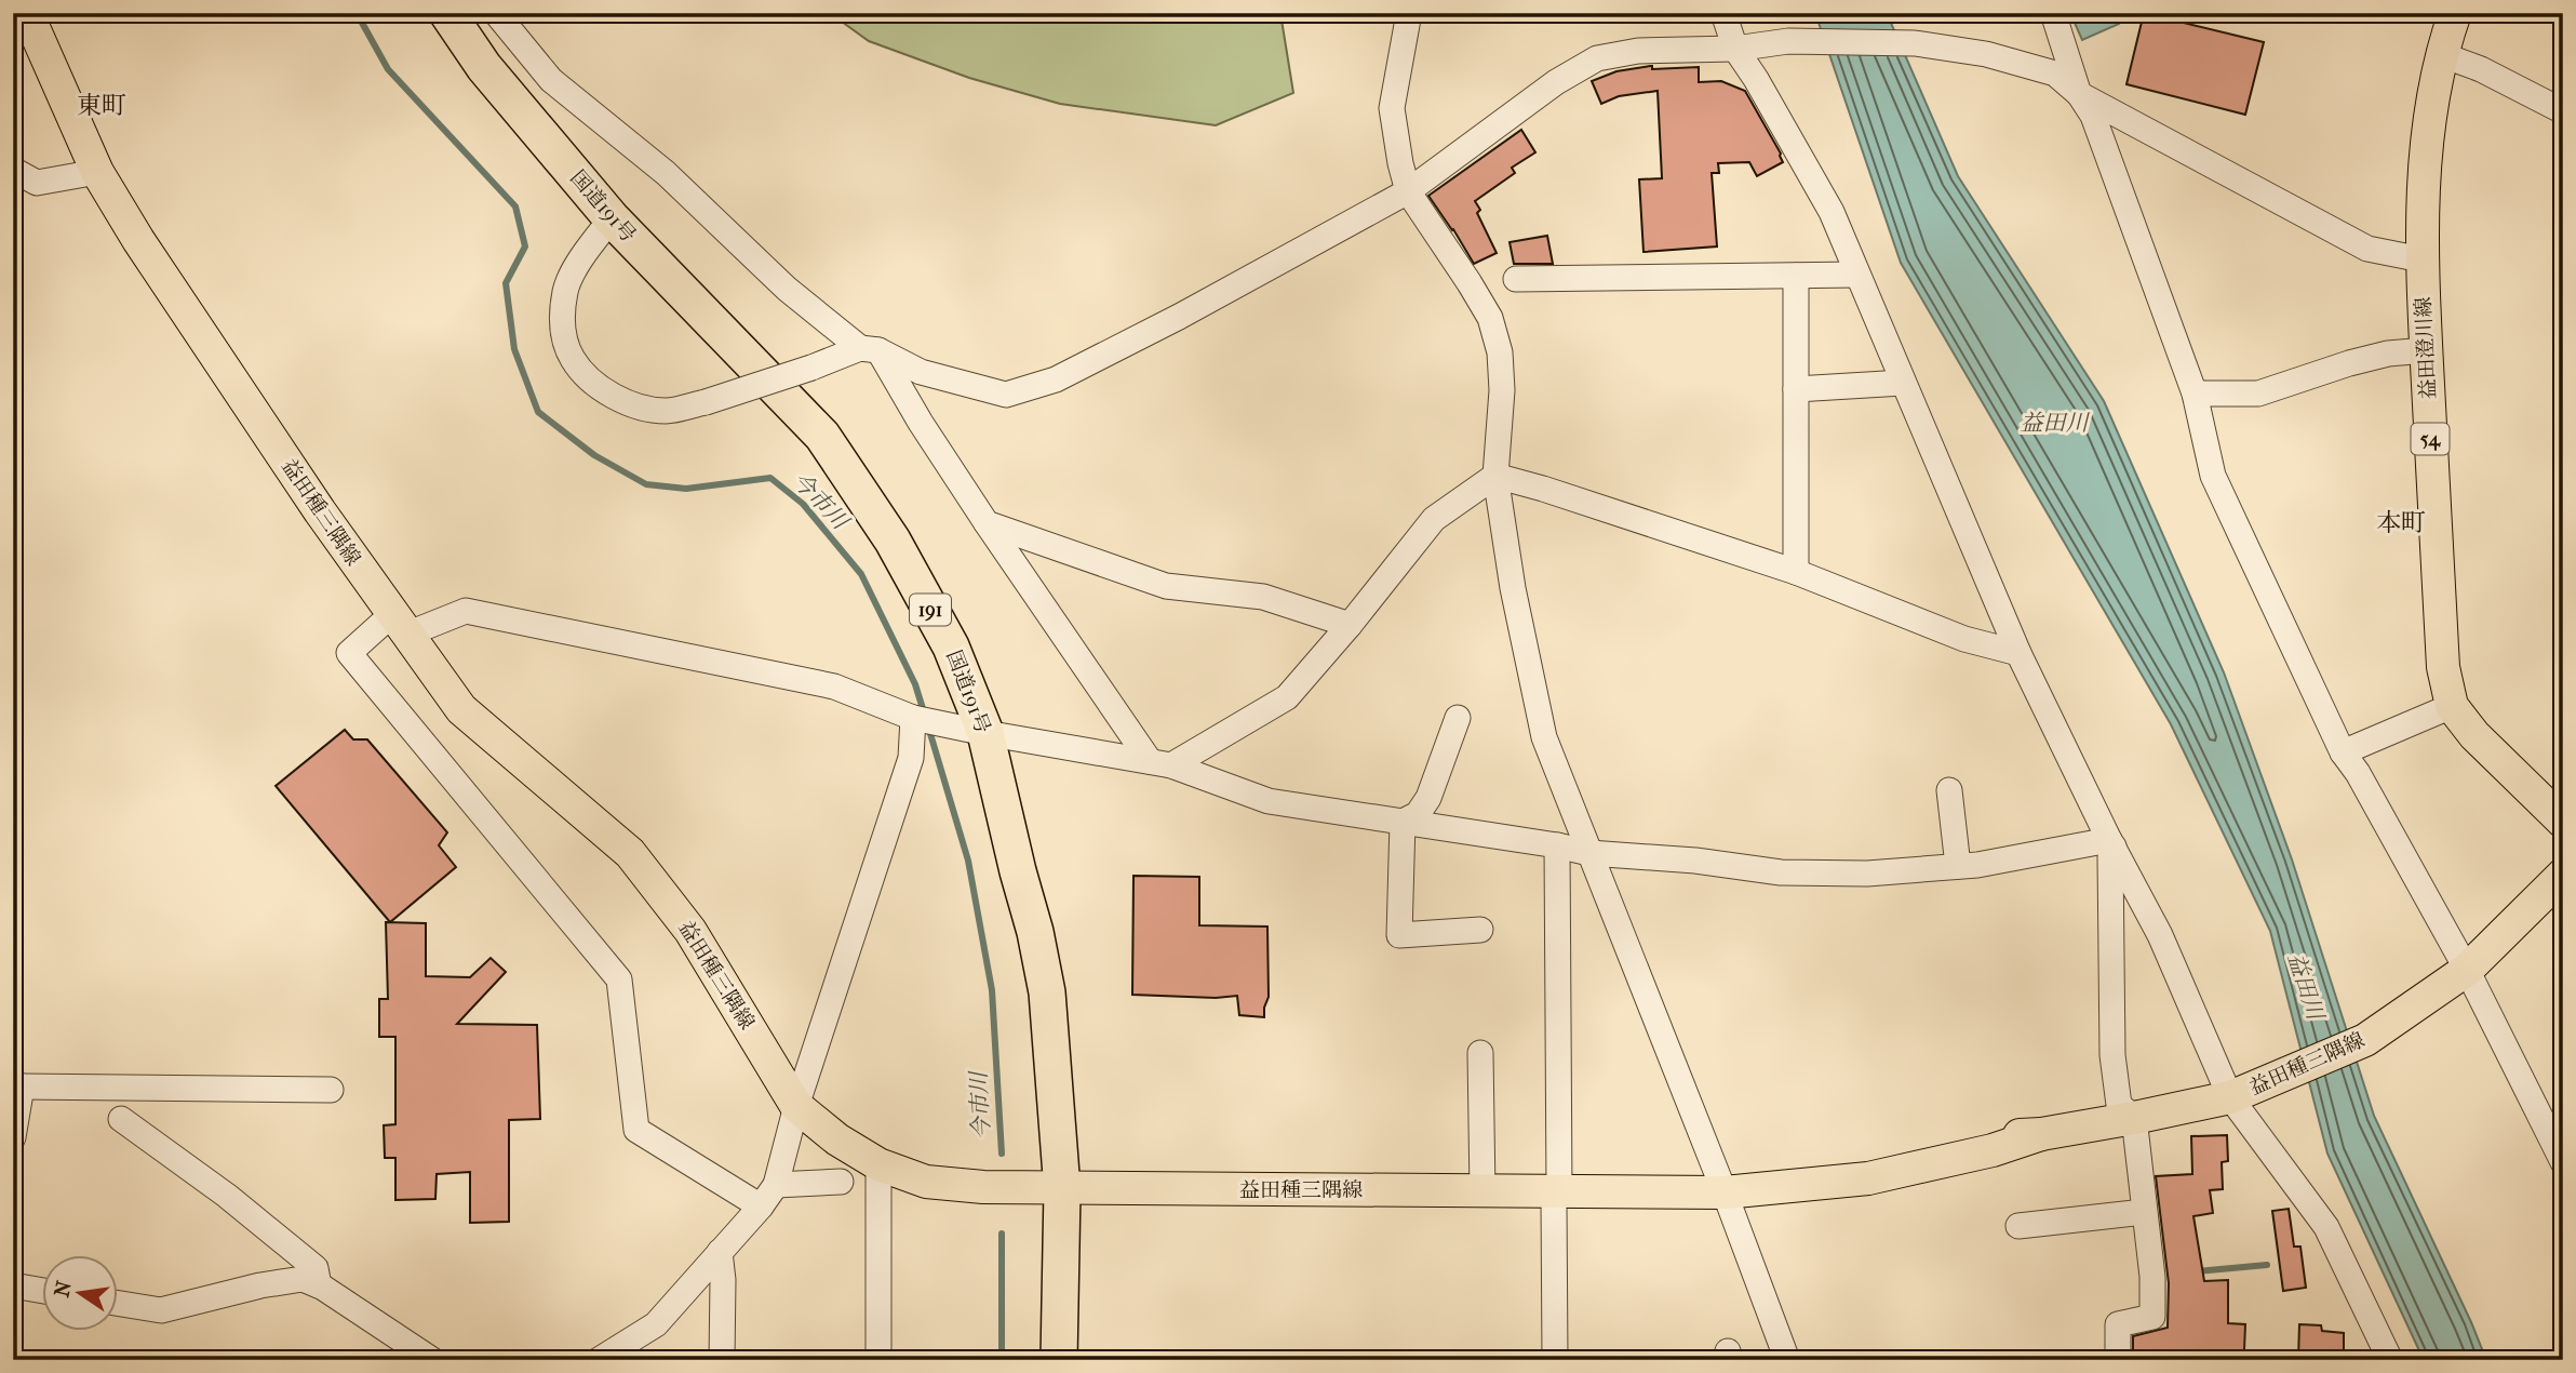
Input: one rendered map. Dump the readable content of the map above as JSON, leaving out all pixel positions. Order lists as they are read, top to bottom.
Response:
{
  "streets": {
    "highway": ["国道191号", "191"],
    "main road": ["益田澄川線", "54", "益田種三隅線"]
  },
  "crossings": [
    ["国道191号", "益田種三隅線"]
  ],
  "districts": ["東町", "本町"],
  "water": ["益田川", "今市川"],
  "north": "left"
}
